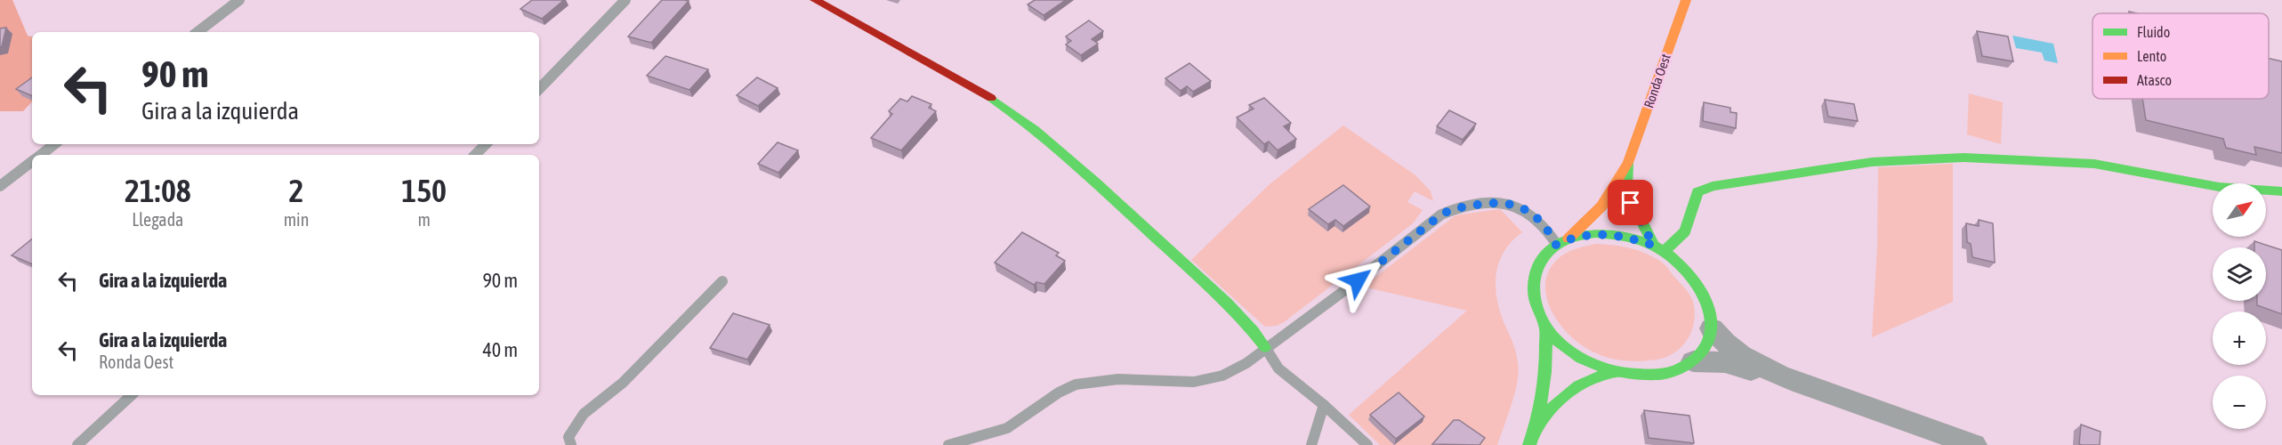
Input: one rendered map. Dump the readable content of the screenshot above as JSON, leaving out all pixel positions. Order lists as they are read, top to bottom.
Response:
{
  "streets": {
    "street": ["Ronda Oest"]
  },
  "legend": ["Fluido", "Lento", "Atasco"],
  "north": "top right",
  "page": {
    "turn": ["90 m", "Gira a la izquierda"],
    "eta": [
      "21:08",
      "Llegada",
      "2",
      "min",
      "150",
      "m"
    ],
    "map_buttons": ["+", "−"],
    "list": [
      {
        "name": "Gira a la izquierda",
        "value": "90 m"
      },
      {
        "name": "Gira a la izquierda",
        "note": "Ronda Oest",
        "value": "40 m"
      }
    ]
  }
}
